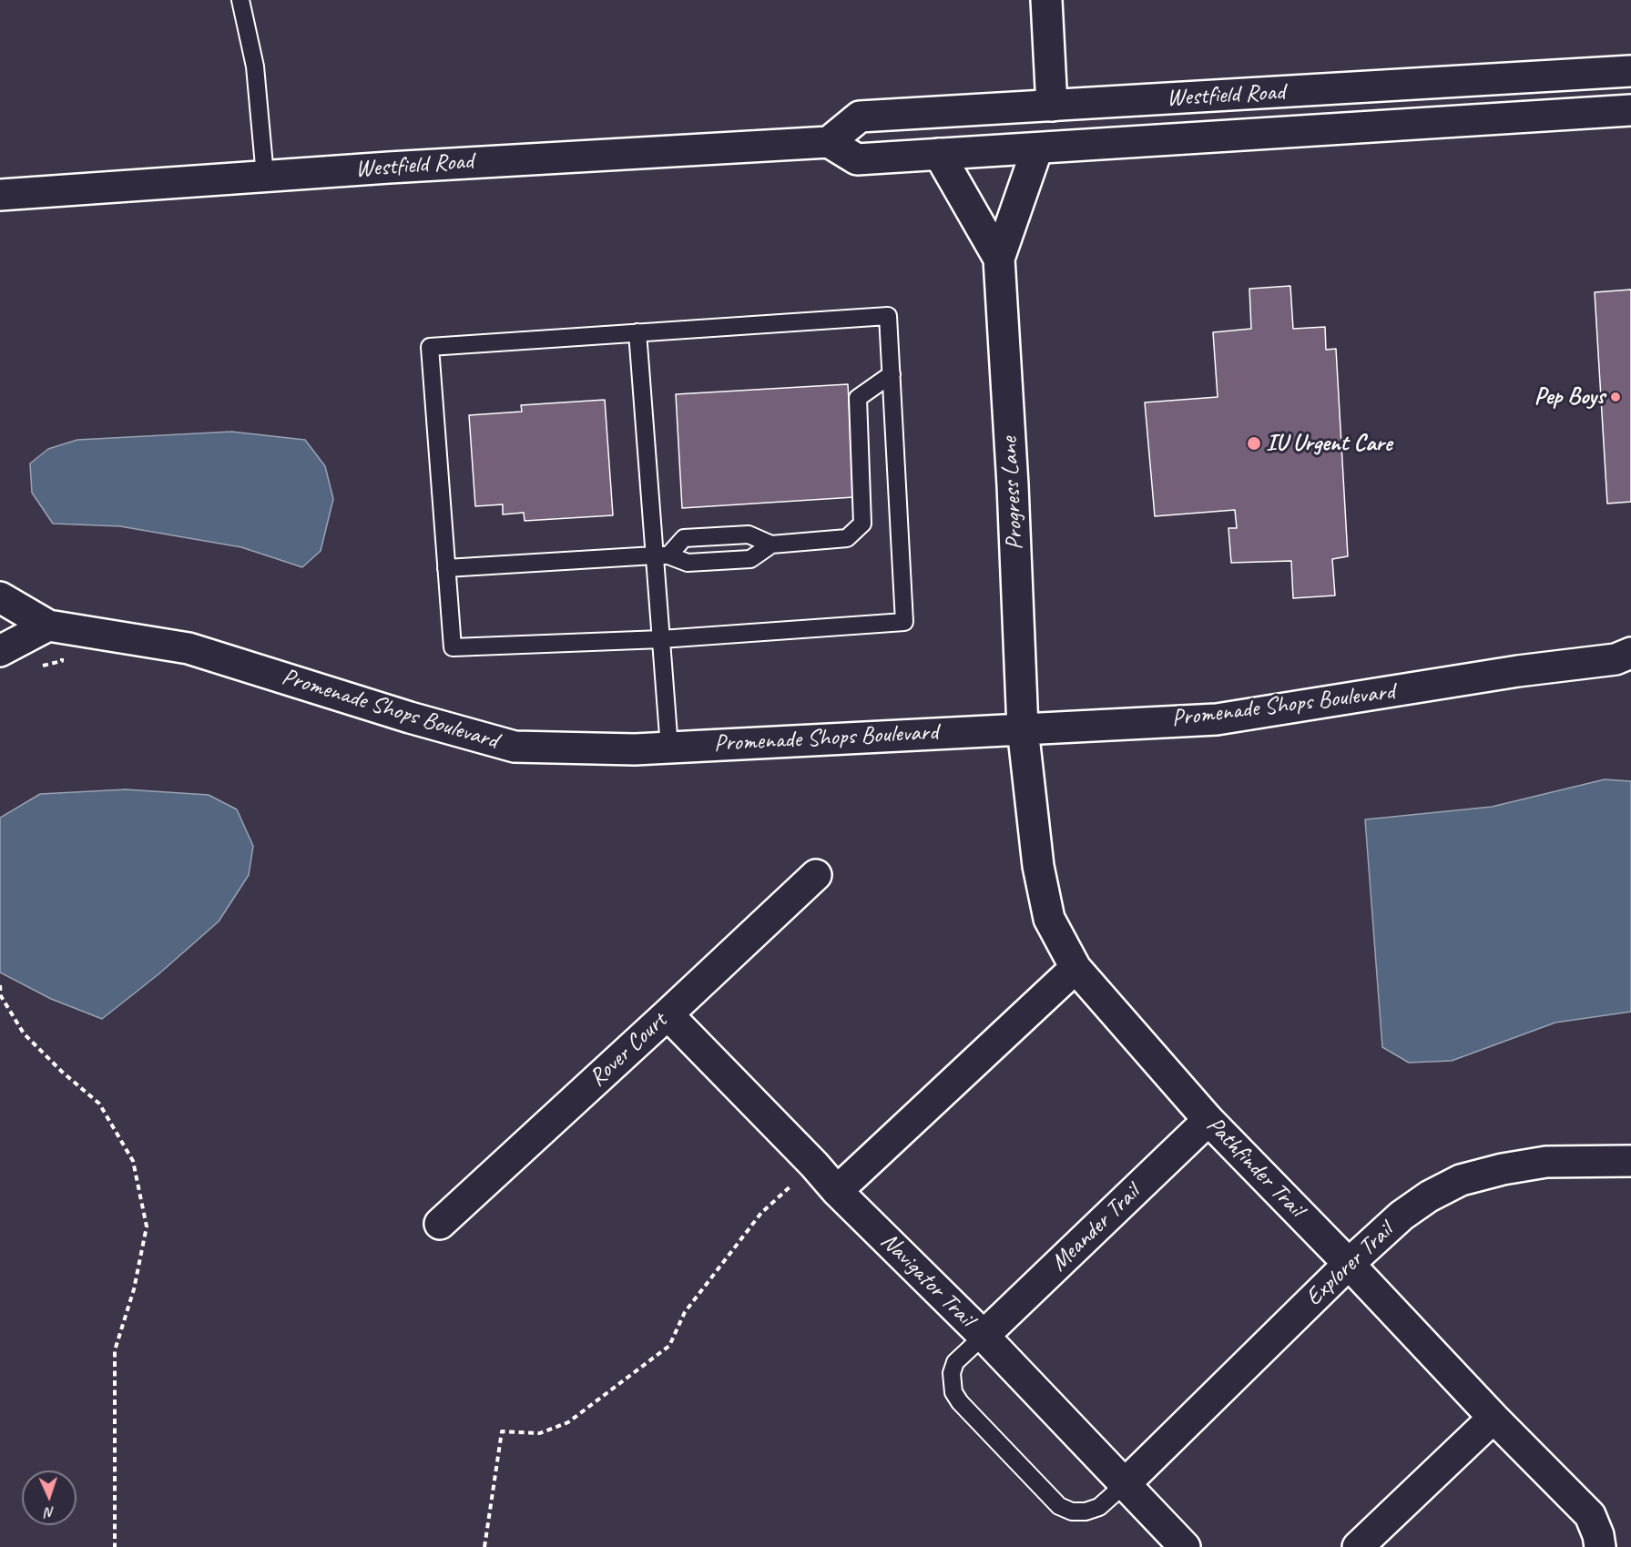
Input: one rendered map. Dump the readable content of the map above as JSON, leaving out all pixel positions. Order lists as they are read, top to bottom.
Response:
{
  "streets": {
    "street": [
      "Westfield Road",
      "Progress Lane",
      "Promenade Shops Boulevard",
      "Rover Court",
      "Pathfinder Trail",
      "Meander Trail",
      "Explorer Trail",
      "Navigator Trail"
    ]
  },
  "crossings": [
    ["Progress Lane", "Promenade Shops Boulevard"],
    ["Progress Lane", "Pathfinder Trail"],
    ["Promenade Shops Boulevard", "Pathfinder Trail"],
    ["Rover Court", "Navigator Trail"],
    ["Pathfinder Trail", "Meander Trail"],
    ["Pathfinder Trail", "Explorer Trail"],
    ["Meander Trail", "Navigator Trail"],
    ["Explorer Trail", "Navigator Trail"]
  ],
  "places": ["Pep Boys", "IU Urgent Care"],
  "north": "bottom"
}
